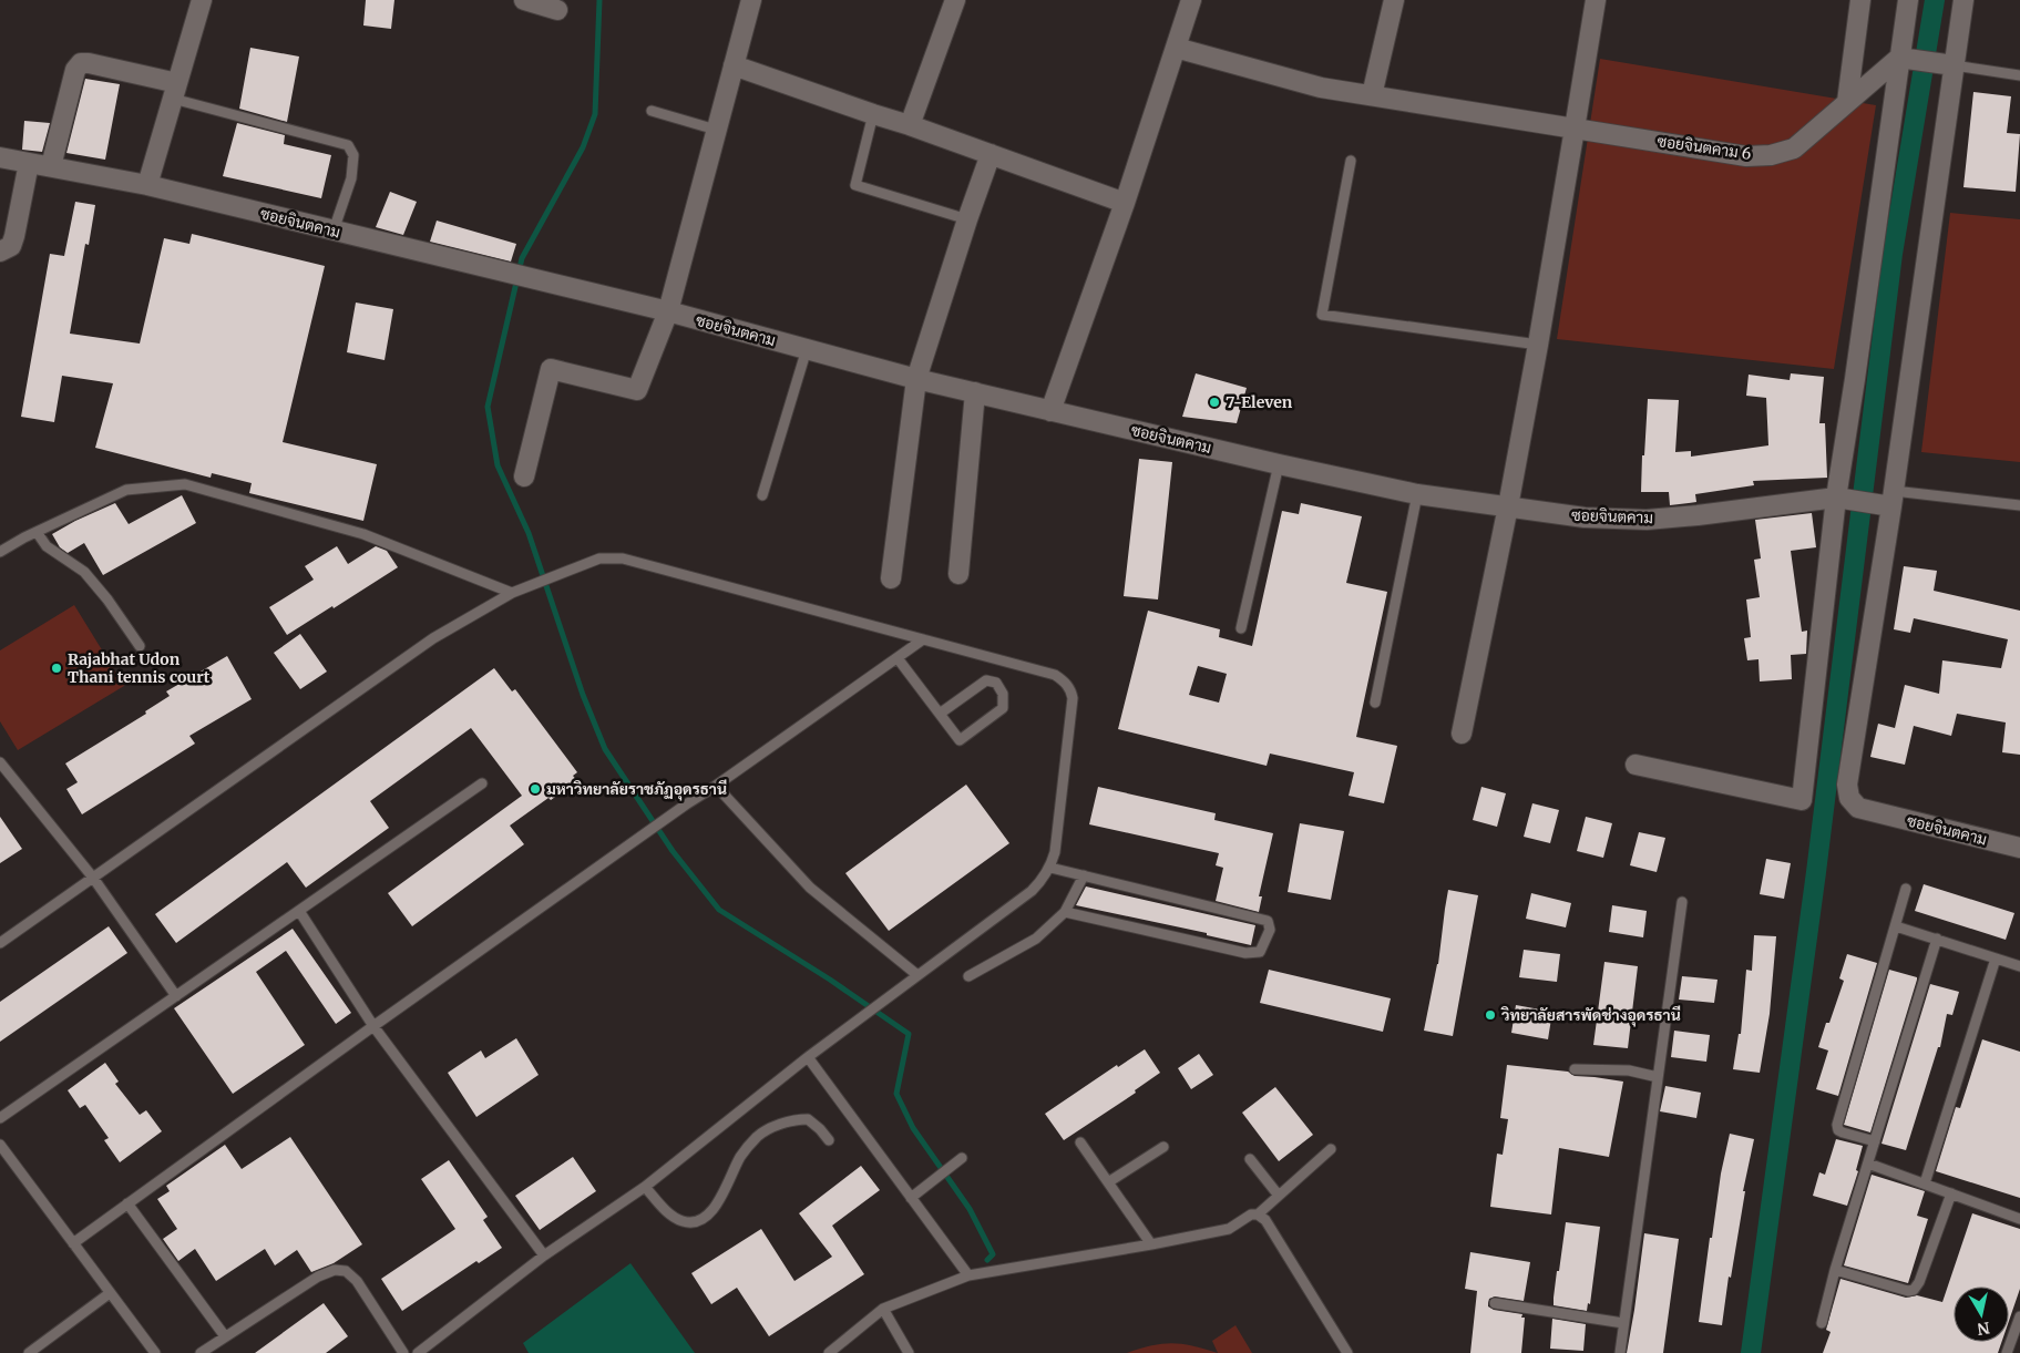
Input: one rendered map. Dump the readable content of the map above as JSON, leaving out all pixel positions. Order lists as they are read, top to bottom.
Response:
{
  "streets": {
    "street": ["ซอยจินตคาม 6", "ซอยจินตคาม"]
  },
  "places": [
    "7-Eleven",
    "Rajabhat Udon Thani tennis court",
    "มหาวิทยาลัยราชภัฏอุดรธานี",
    "วิทยาลัยสารพัดช่างอุดรธานี"
  ],
  "north": "bottom"
}
